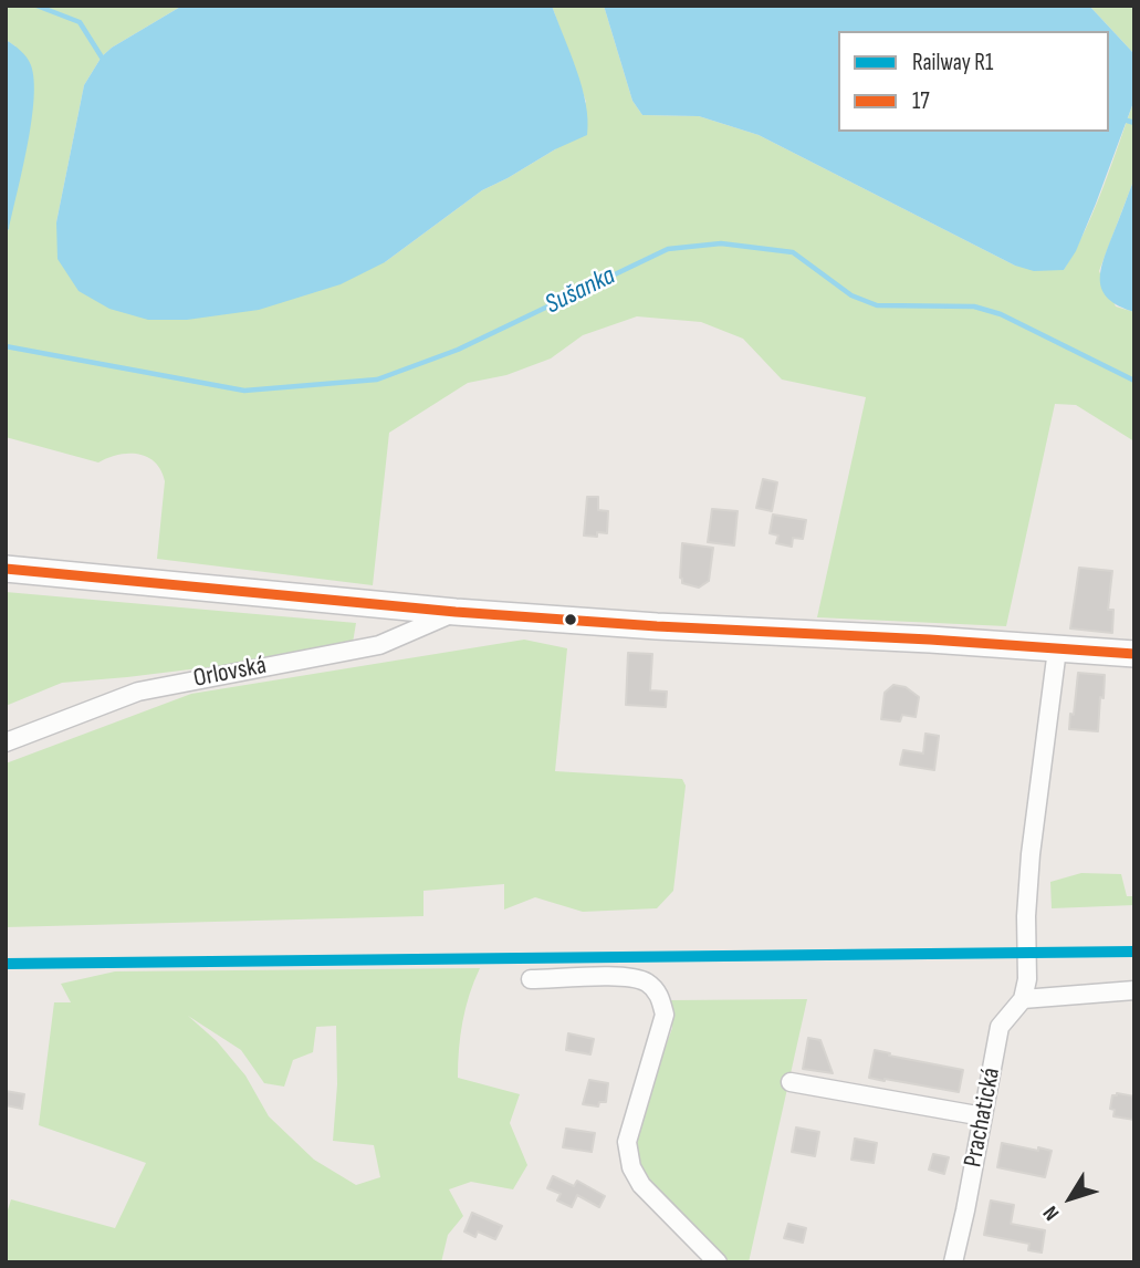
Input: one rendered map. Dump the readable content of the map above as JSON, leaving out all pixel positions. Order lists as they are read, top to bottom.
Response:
{
  "streets": {
    "main road": ["Orlovská"],
    "street": ["Prachatická"]
  },
  "crossings": [
    ["Orlovská", "Prachatická"]
  ],
  "water": ["Sušanka"],
  "lines": ["transit line 17", "rail line R1"],
  "legend": ["Railway R1", "17"],
  "north": "bottom left"
}
